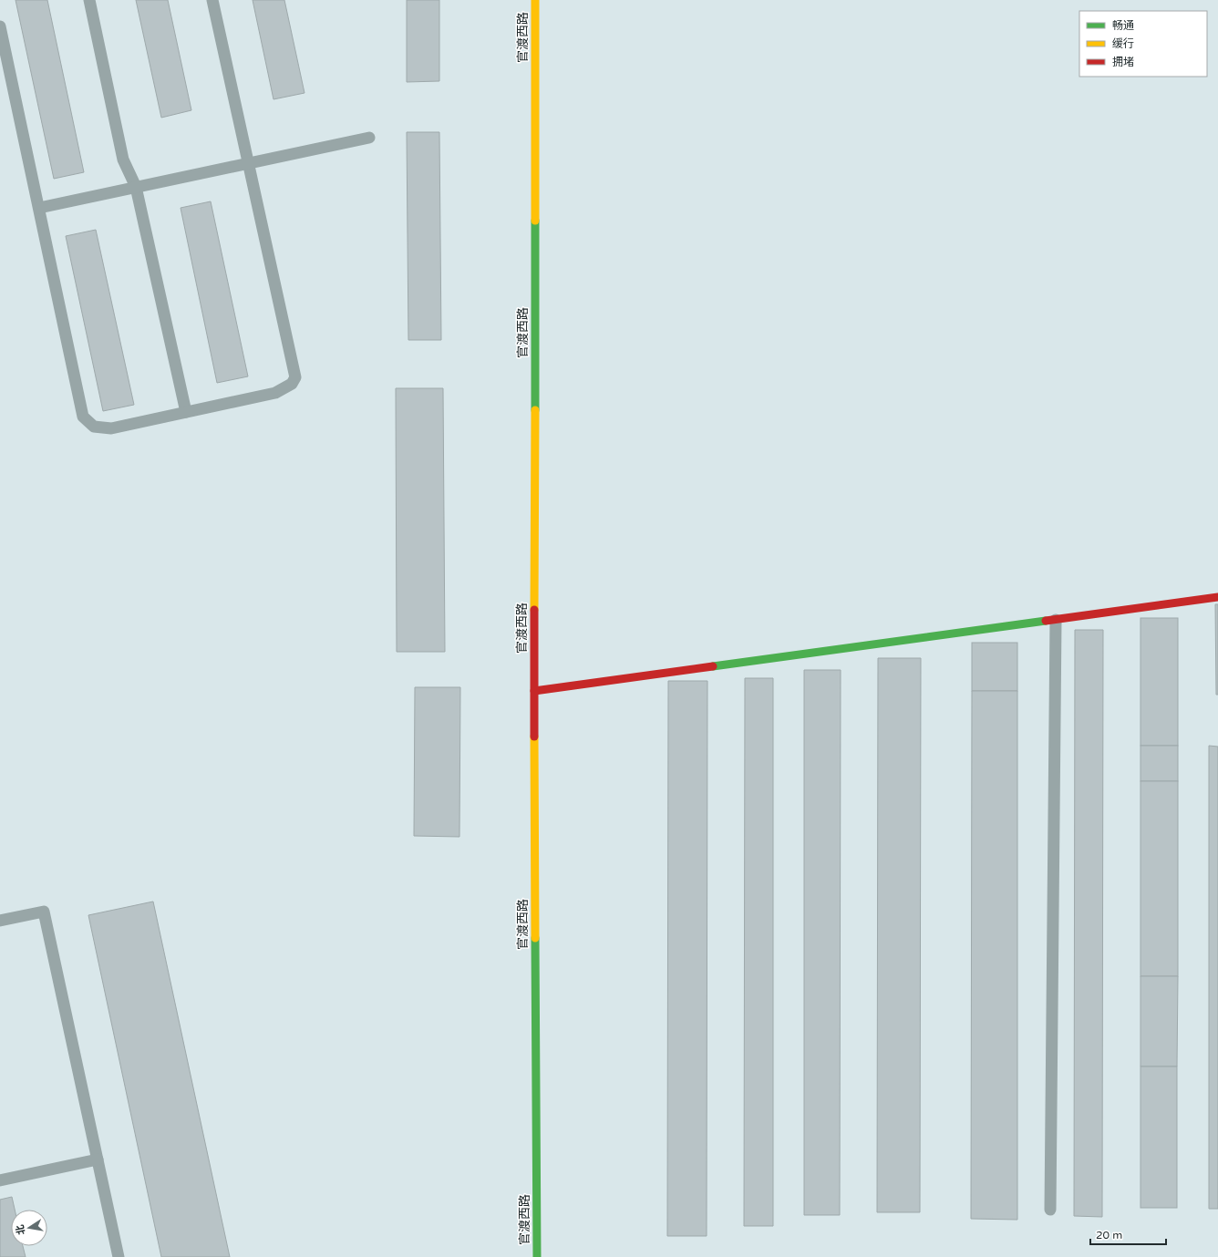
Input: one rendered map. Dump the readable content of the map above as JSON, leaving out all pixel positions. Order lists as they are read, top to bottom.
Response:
{
  "streets": {
    "street": ["官渡西路"]
  },
  "legend": ["畅通", "缓行", "拥堵"],
  "scale_bar": "20 m",
  "north": "left"
}
